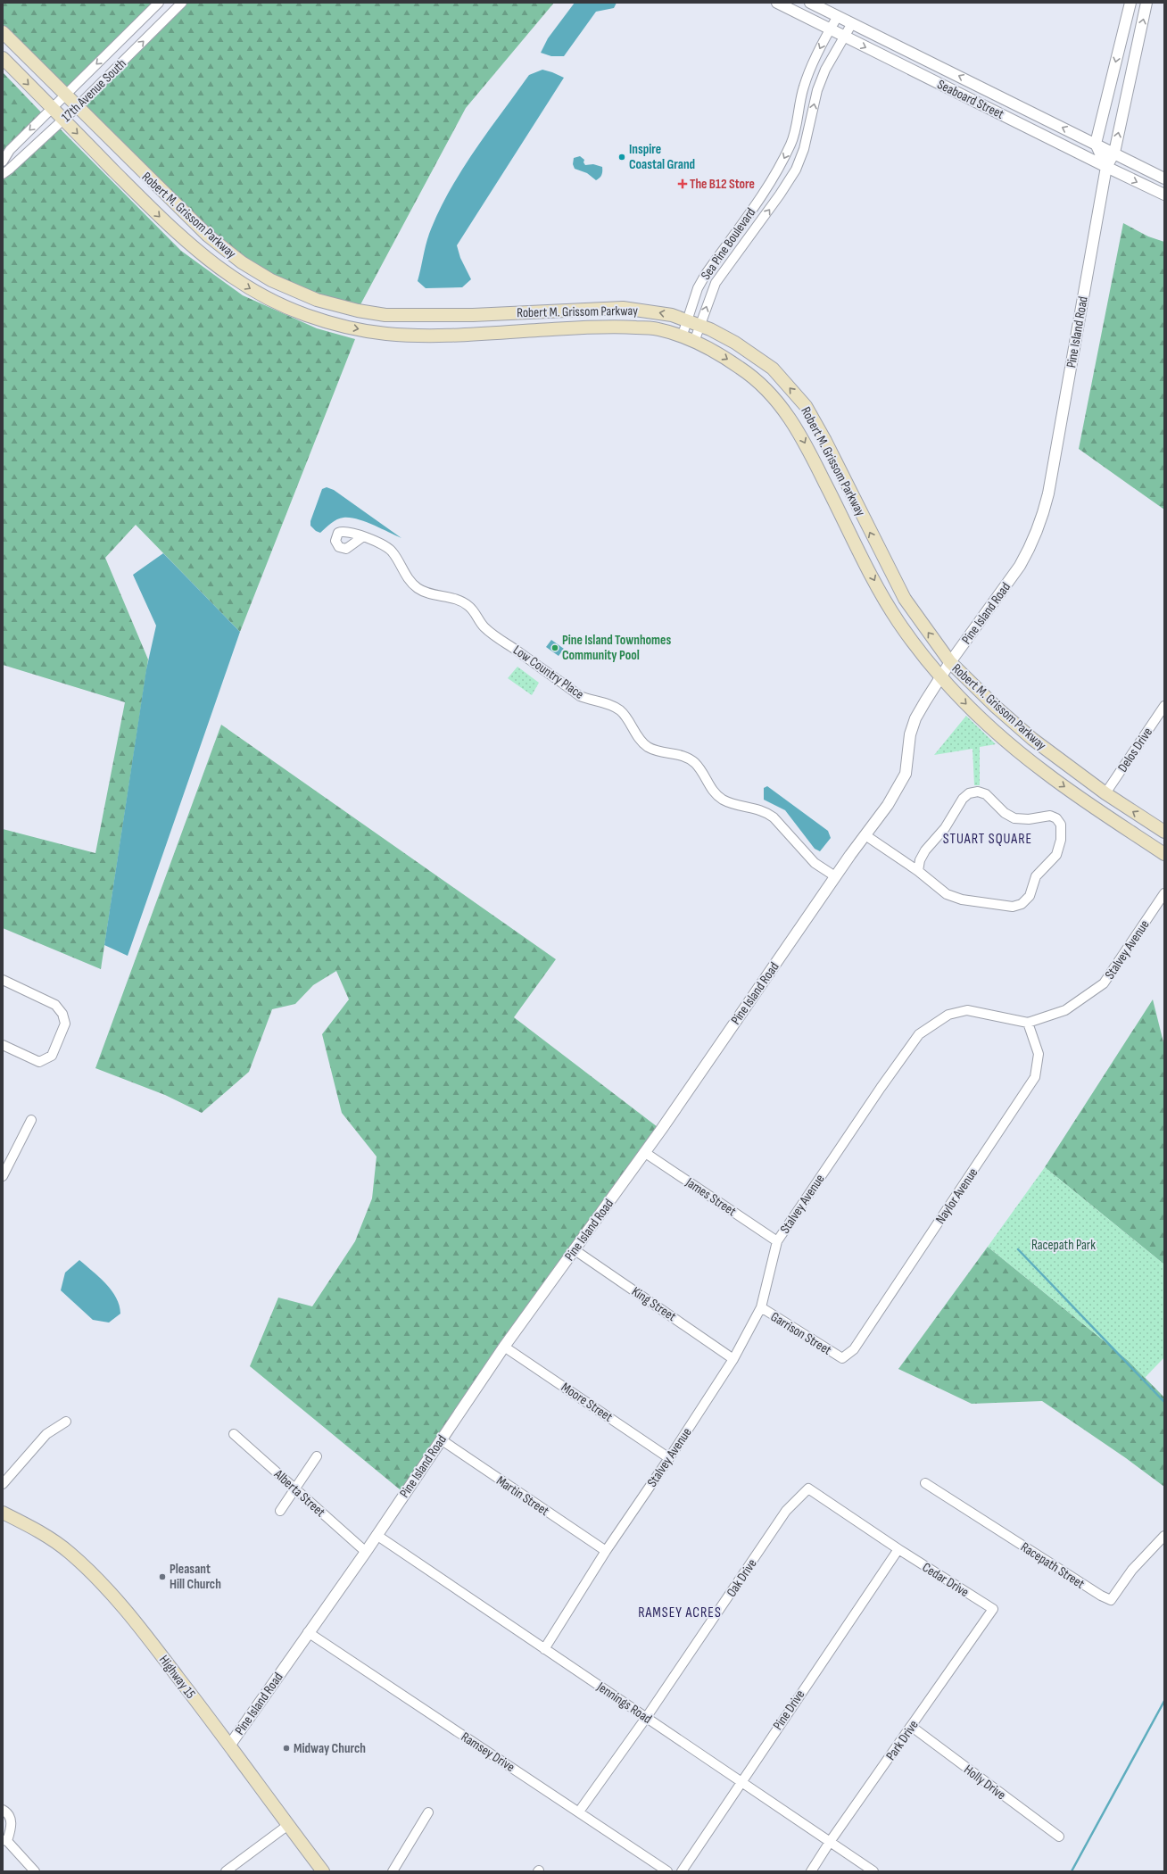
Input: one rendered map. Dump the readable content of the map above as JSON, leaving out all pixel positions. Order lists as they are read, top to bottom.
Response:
{
  "streets": {
    "main road": ["Robert M. Grissom Parkway", "Highway 15"],
    "street": [
      "17th Avenue South",
      "Seaboard Street",
      "Sea Pine Boulevard",
      "Pine Island Road",
      "Low Country Place",
      "Delos Drive",
      "Stalvey Avenue",
      "Naylor Avenue",
      "James Street",
      "King Street",
      "Garrison Street",
      "Moore Street",
      "Alberta Street",
      "Martin Street",
      "Racepath Street",
      "Oak Drive",
      "Cedar Drive",
      "Jennings Road",
      "Pine Drive",
      "Park Drive",
      "Ramsey Drive",
      "Holly Drive"
    ]
  },
  "crossings": [
    ["17th Avenue South", "Robert M. Grissom Parkway"],
    ["Seaboard Street", "Sea Pine Boulevard"],
    ["Seaboard Street", "Pine Island Road"],
    ["Robert M. Grissom Parkway", "Sea Pine Boulevard"],
    ["Robert M. Grissom Parkway", "Pine Island Road"],
    ["Robert M. Grissom Parkway", "Delos Drive"],
    ["Pine Island Road", "Low Country Place"],
    ["Pine Island Road", "James Street"],
    ["Pine Island Road", "King Street"],
    ["Pine Island Road", "Moore Street"],
    ["Pine Island Road", "Alberta Street"],
    ["Pine Island Road", "Martin Street"],
    ["Pine Island Road", "Highway 15"],
    ["Pine Island Road", "Jennings Road"],
    ["Pine Island Road", "Ramsey Drive"],
    ["Stalvey Avenue", "Naylor Avenue"],
    ["Stalvey Avenue", "James Street"],
    ["Stalvey Avenue", "King Street"],
    ["Stalvey Avenue", "Garrison Street"],
    ["Stalvey Avenue", "Moore Street"],
    ["Stalvey Avenue", "Martin Street"],
    ["Stalvey Avenue", "Jennings Road"],
    ["Naylor Avenue", "Garrison Street"],
    ["Oak Drive", "Cedar Drive"],
    ["Oak Drive", "Jennings Road"],
    ["Oak Drive", "Pine Drive"],
    ["Oak Drive", "Ramsey Drive"],
    ["Cedar Drive", "Pine Drive"],
    ["Cedar Drive", "Park Drive"],
    ["Jennings Road", "Pine Drive"],
    ["Jennings Road", "Park Drive"],
    ["Park Drive", "Holly Drive"]
  ],
  "districts": ["STUART SQUARE", "RAMSEY ACRES"],
  "parks": ["Racepath Park"],
  "places": {
    "other": [
      "Inspire Coastal Grand",
      "Pine Island Townhomes Community Pool",
      "Pleasant Hill Church",
      "Midway Church"
    ],
    "health": ["The B12 Store"]
  }
}
